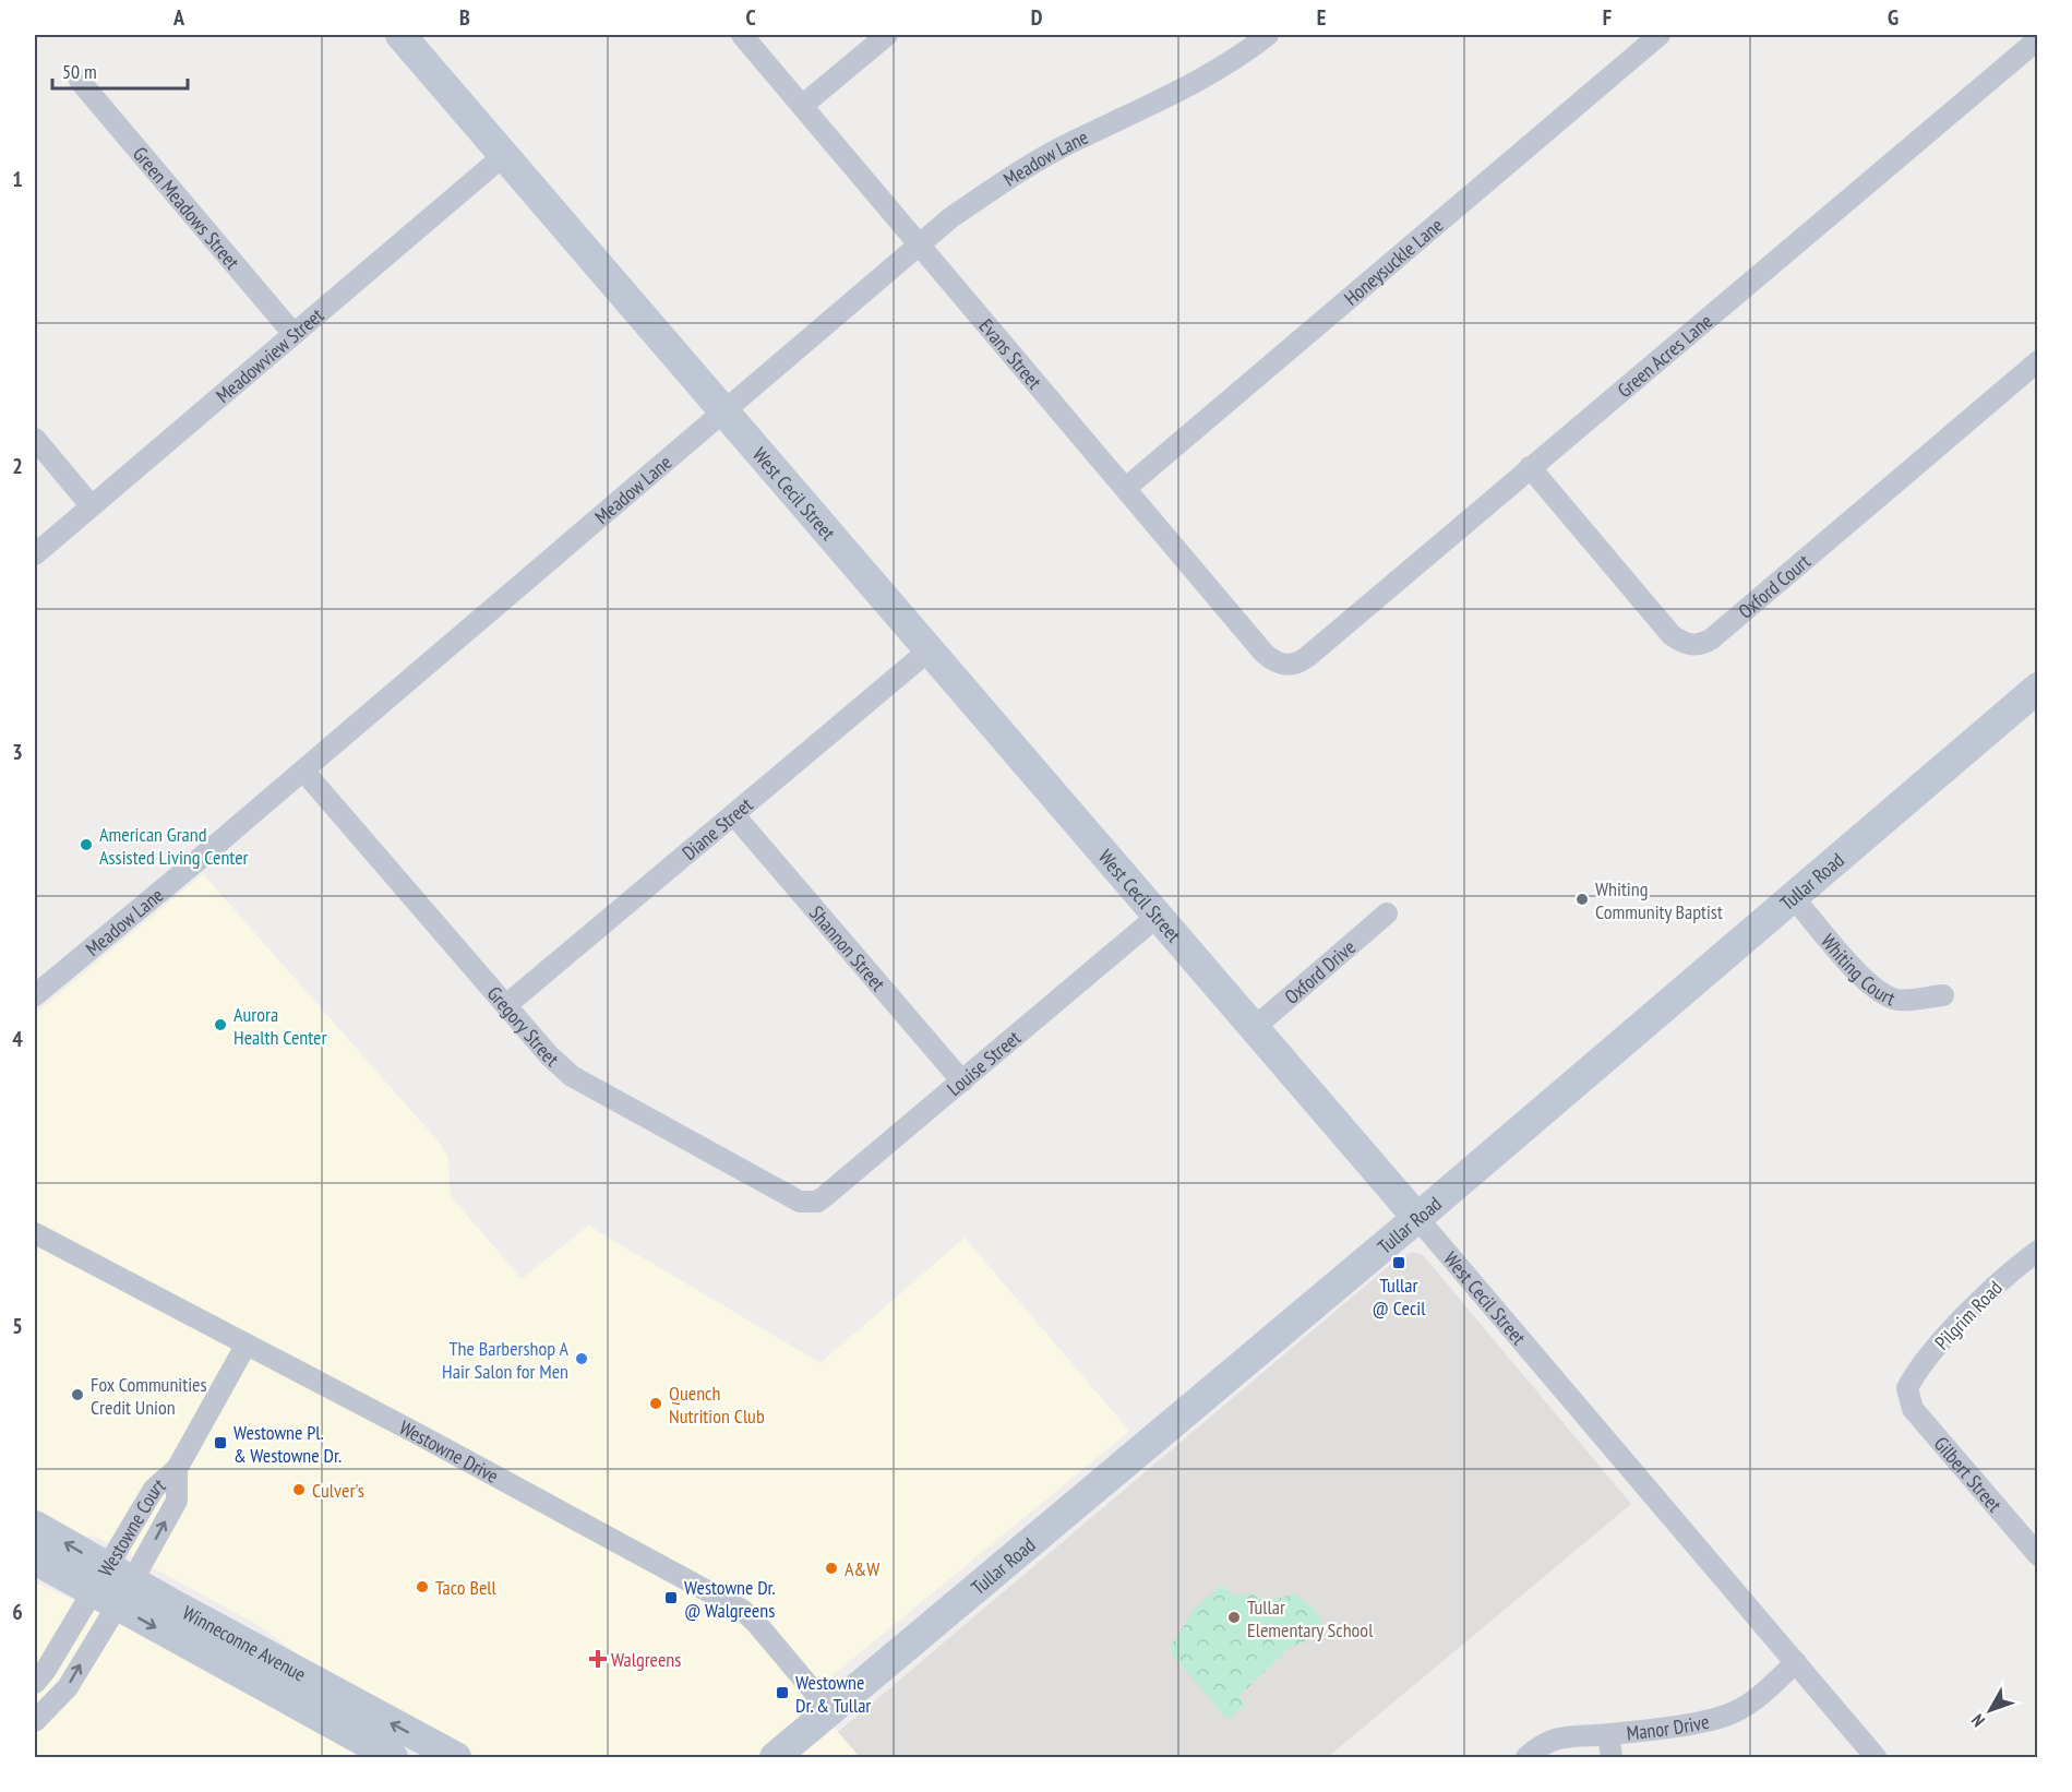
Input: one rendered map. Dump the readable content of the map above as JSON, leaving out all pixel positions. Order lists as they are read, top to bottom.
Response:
{
  "streets": {
    "main road": ["West Cecil Street", "Tullar Road", "Winneconne Avenue"],
    "street": [
      "Meadow Lane",
      "Green Meadows Street",
      "Honeysuckle Lane",
      "Evans Street",
      "Meadowview Street",
      "Green Acres Lane",
      "Oxford Court",
      "Diane Street",
      "Shannon Street",
      "Whiting Court",
      "Oxford Drive",
      "Gregory Street",
      "Louise Street",
      "Pilgrim Road",
      "Westowne Drive",
      "Gilbert Street",
      "Westowne Court",
      "Manor Drive"
    ]
  },
  "crossings": [
    ["Meadow Lane", "Evans Street"],
    ["Meadow Lane", "West Cecil Street"],
    ["Meadow Lane", "Gregory Street"],
    ["Green Meadows Street", "Meadowview Street"],
    ["Honeysuckle Lane", "Evans Street"],
    ["Evans Street", "Green Acres Lane"],
    ["Meadowview Street", "West Cecil Street"],
    ["Green Acres Lane", "Oxford Court"],
    ["West Cecil Street", "Diane Street"],
    ["West Cecil Street", "Tullar Road"],
    ["West Cecil Street", "Oxford Drive"],
    ["West Cecil Street", "Louise Street"],
    ["West Cecil Street", "Manor Drive"],
    ["Diane Street", "Shannon Street"],
    ["Diane Street", "Gregory Street"],
    ["Tullar Road", "Whiting Court"],
    ["Tullar Road", "Westowne Drive"],
    ["Shannon Street", "Louise Street"],
    ["Gregory Street", "Louise Street"],
    ["Pilgrim Road", "Gilbert Street"],
    ["Westowne Drive", "Westowne Court"],
    ["Westowne Court", "Winneconne Avenue"]
  ],
  "places": {
    "other": [
      "American Grand Assisted Living Center",
      "Whiting Community Baptist",
      "Aurora Health Center",
      "The Barbershop A Hair Salon for Men",
      "Fox Communities Credit Union",
      "Quench Nutrition Club",
      "Culver's",
      "A&W",
      "Taco Bell",
      "Tullar Elementary School"
    ],
    "transit": [
      "Tullar @ Cecil",
      "Westowne Pl. & Westowne Dr.",
      "Westowne Dr. @ Walgreens",
      "Westowne Dr. & Tullar"
    ],
    "health": ["Walgreens"]
  },
  "scale_bar": "50 m",
  "north": "bottom left",
  "grid": {
    "columns": [
      "A",
      "B",
      "C",
      "D",
      "E",
      "F",
      "G"
    ],
    "rows": [
      "1",
      "2",
      "3",
      "4",
      "5",
      "6"
    ]
  }
}
